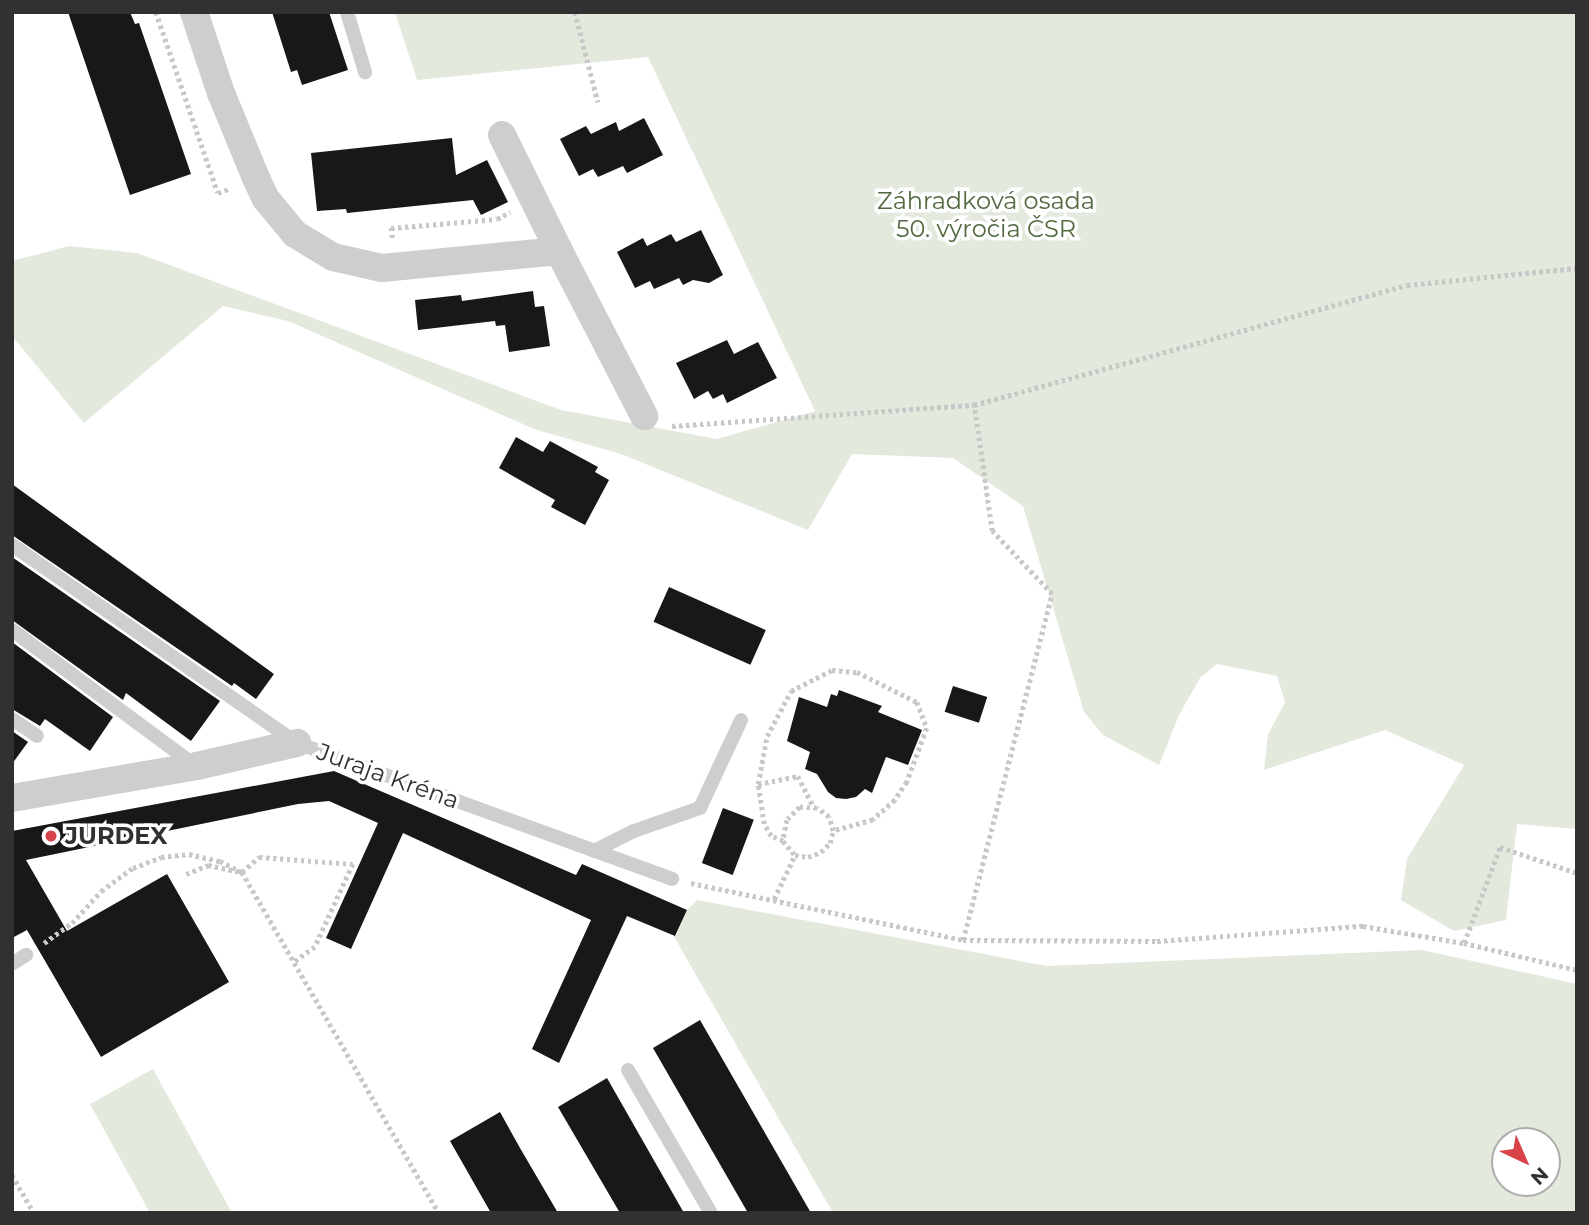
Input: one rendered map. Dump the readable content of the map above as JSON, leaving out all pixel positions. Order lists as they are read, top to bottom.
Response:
{
  "streets": {
    "street": ["Juraja Kréna"]
  },
  "parks": ["Záhradková osada 50. výročia ČSR"],
  "places": ["JURDEX"],
  "north": "bottom right"
}
